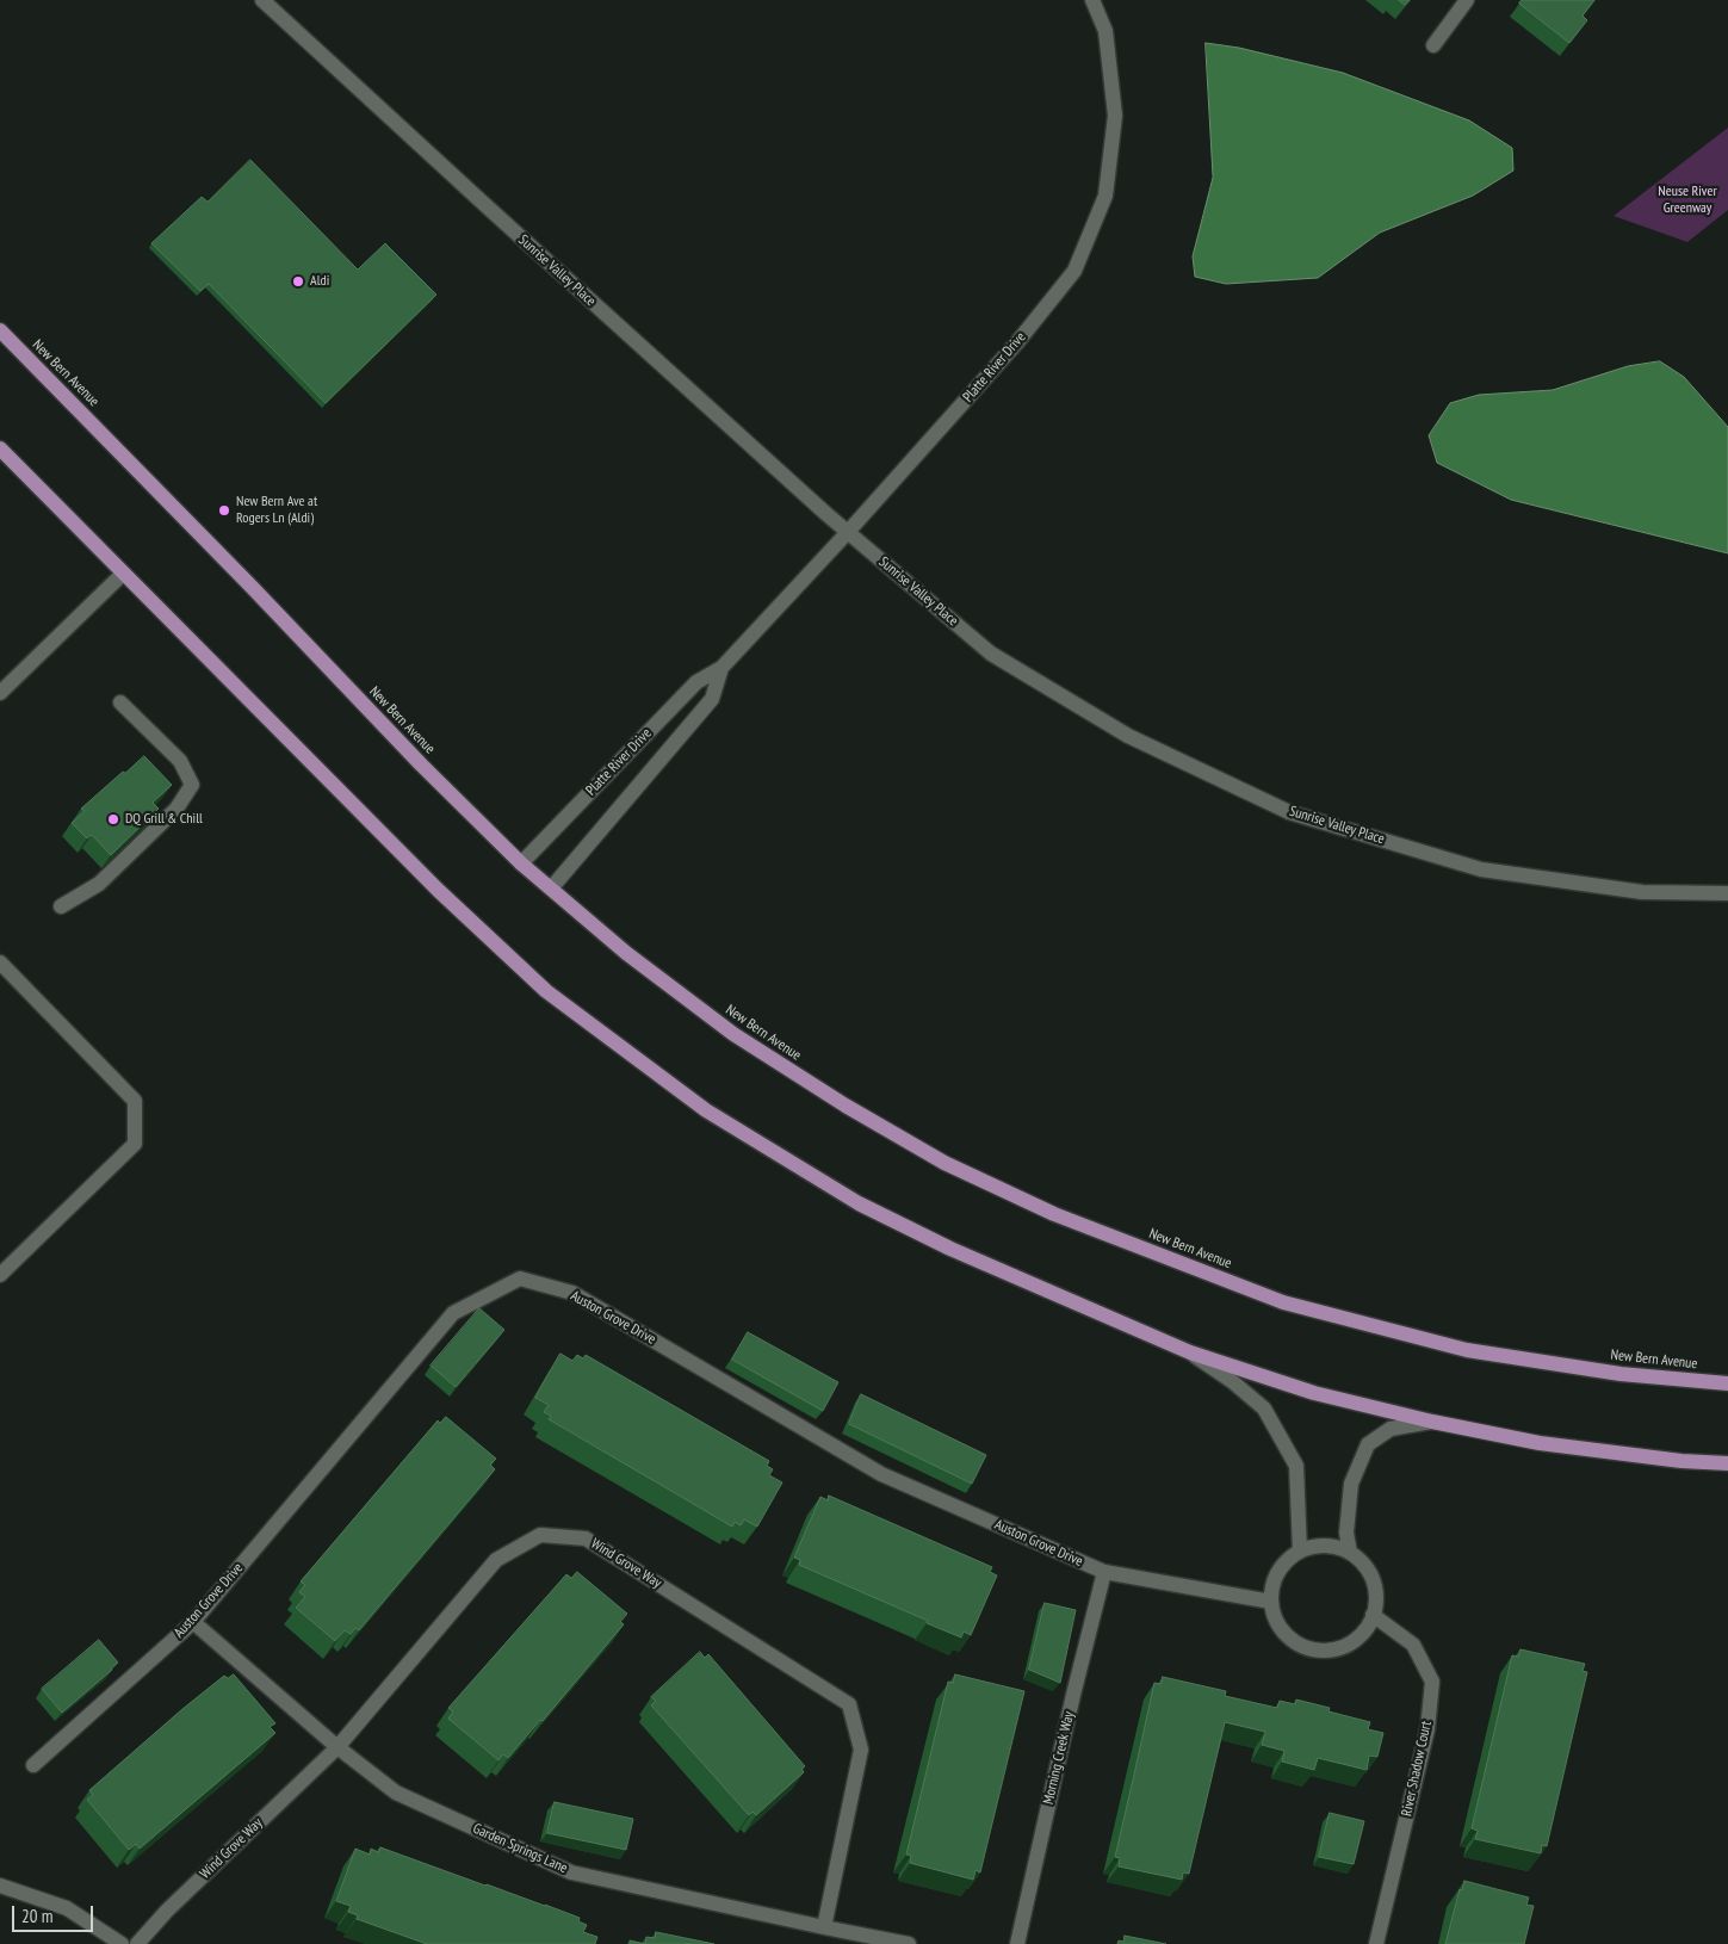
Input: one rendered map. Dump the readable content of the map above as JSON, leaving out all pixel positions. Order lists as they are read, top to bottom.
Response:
{
  "streets": {
    "main road": ["New Bern Avenue"],
    "street": [
      "Sunrise Valley Place",
      "Platte River Drive",
      "Auston Grove Drive",
      "Wind Grove Way",
      "Morning Creek Way",
      "River Shadow Court",
      "Garden Springs Lane"
    ]
  },
  "crossings": [
    ["Sunrise Valley Place", "Platte River Drive"],
    ["Platte River Drive", "New Bern Avenue"],
    ["Auston Grove Drive", "Morning Creek Way"],
    ["Auston Grove Drive", "River Shadow Court"],
    ["Auston Grove Drive", "Garden Springs Lane"],
    ["Wind Grove Way", "Garden Springs Lane"]
  ],
  "parks": ["Neuse River Greenway"],
  "places": ["Aldi", "New Bern Ave at Rogers Ln (Aldi)", "DQ Grill & Chill"],
  "scale_bar": "20 m"
}
